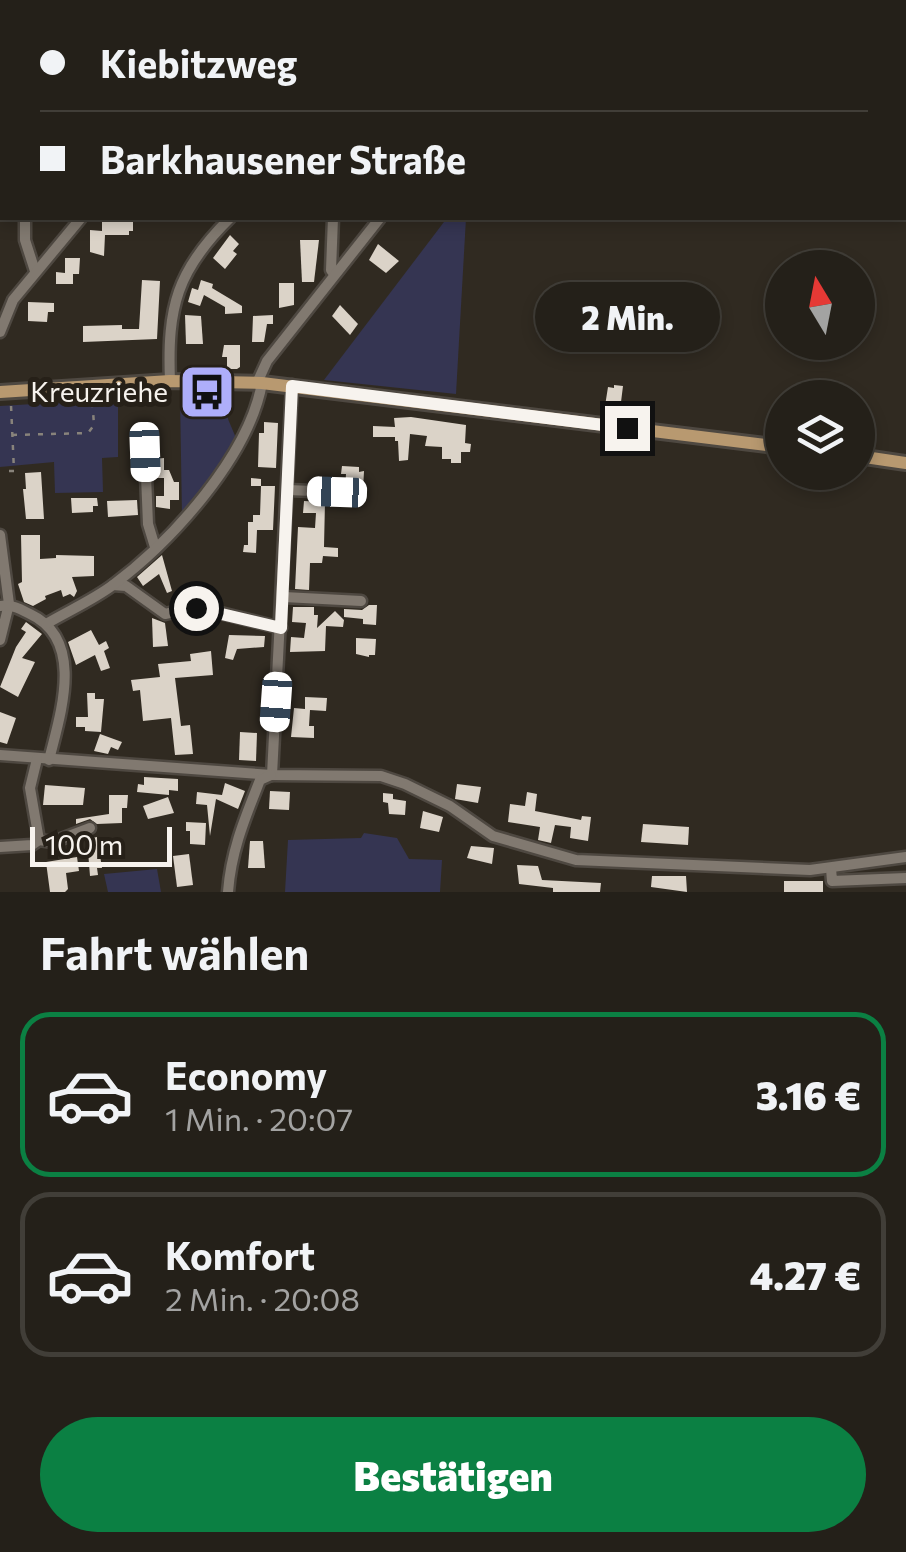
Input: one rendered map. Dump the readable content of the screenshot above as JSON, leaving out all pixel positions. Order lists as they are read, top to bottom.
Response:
{
  "places": {
    "bus stop": ["Kreuzriehe"]
  },
  "scale_bar": "100 m",
  "north": "top",
  "page": {
    "banner": ["Kiebitzweg", "Barkhausener Straße"],
    "bubble": "2 Min.",
    "scale": "100 m",
    "heading": "Fahrt wählen",
    "list": [
      {
        "name": "Economy",
        "note": "1 Min. · 20:07",
        "value": "3.16 €"
      },
      {
        "name": "Komfort",
        "note": "2 Min. · 20:08",
        "value": "4.27 €"
      }
    ],
    "buttons": "Bestätigen"
  }
}
